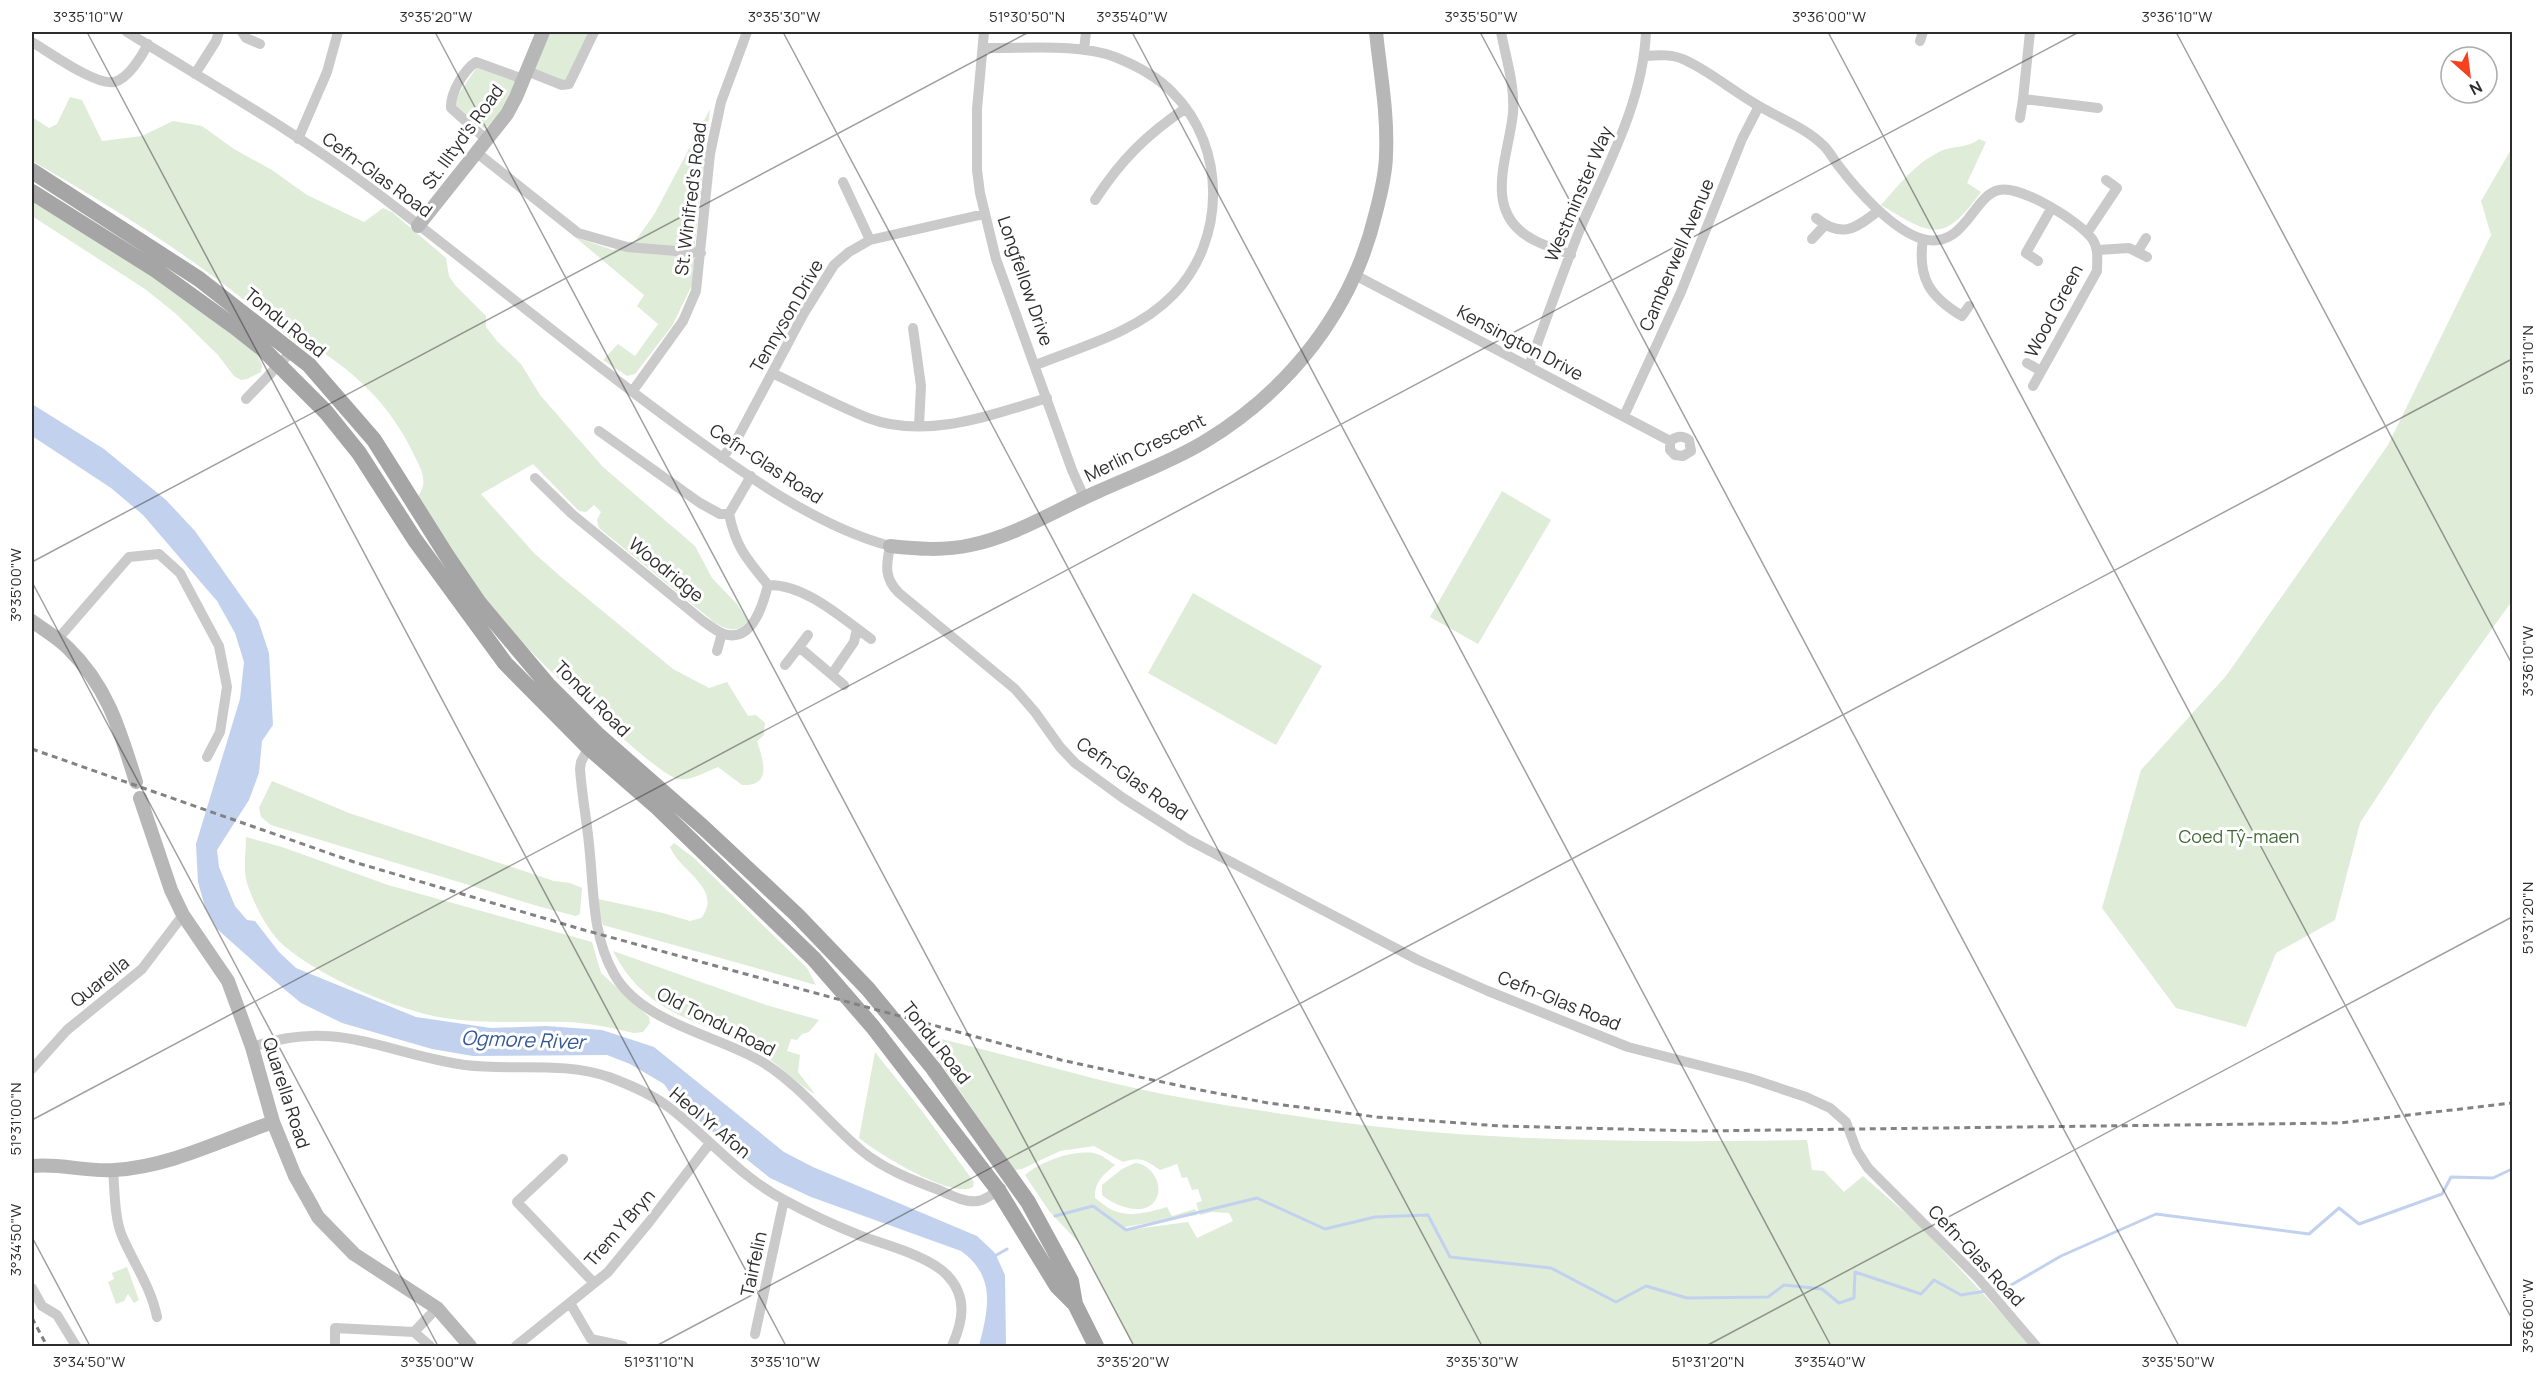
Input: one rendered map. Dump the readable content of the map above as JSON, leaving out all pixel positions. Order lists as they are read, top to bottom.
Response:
{
  "streets": {
    "main road": ["Tondu Road"],
    "street": [
      "St. Illtyd's Road",
      "Cefn-Glas Road",
      "Westminster Way",
      "St. Winifred's Road",
      "Camberwell Avenue",
      "Longfellow Drive",
      "Wood Green",
      "Tennyson Drive",
      "Kensington Drive",
      "Merlin Crescent",
      "Woodridge",
      "Quarella",
      "Old Tondu Road",
      "Quarella Road",
      "Heol Yr Afon",
      "Trem Y Bryn",
      "Tairfelin"
    ]
  },
  "crossings": [
    ["St. Illtyd's Road", "Cefn-Glas Road"],
    ["Cefn-Glas Road", "St. Winifred's Road"],
    ["Cefn-Glas Road", "Tennyson Drive"],
    ["Cefn-Glas Road", "Merlin Crescent"],
    ["Westminster Way", "Kensington Drive"],
    ["Camberwell Avenue", "Kensington Drive"],
    ["Longfellow Drive", "Tennyson Drive"],
    ["Longfellow Drive", "Merlin Crescent"],
    ["Tondu Road", "Old Tondu Road"],
    ["Kensington Drive", "Merlin Crescent"],
    ["Quarella", "Quarella Road"],
    ["Quarella Road", "Heol Yr Afon"],
    ["Heol Yr Afon", "Trem Y Bryn"],
    ["Heol Yr Afon", "Tairfelin"]
  ],
  "water": ["Ogmore River"],
  "parks": ["Coed Tŷ-maen"],
  "north": "bottom right",
  "coordinates": [
    "3°35'10\"W",
    "3°35'20\"W",
    "3°35'30\"W",
    "51°30'50\"N",
    "3°35'40\"W",
    "3°35'50\"W",
    "3°36'00\"W",
    "3°36'10\"W",
    "51°31'10\"N",
    "3°35'00\"W",
    "51°31'20\"N",
    "51°31'00\"N",
    "3°34'50\"W"
  ]
}
